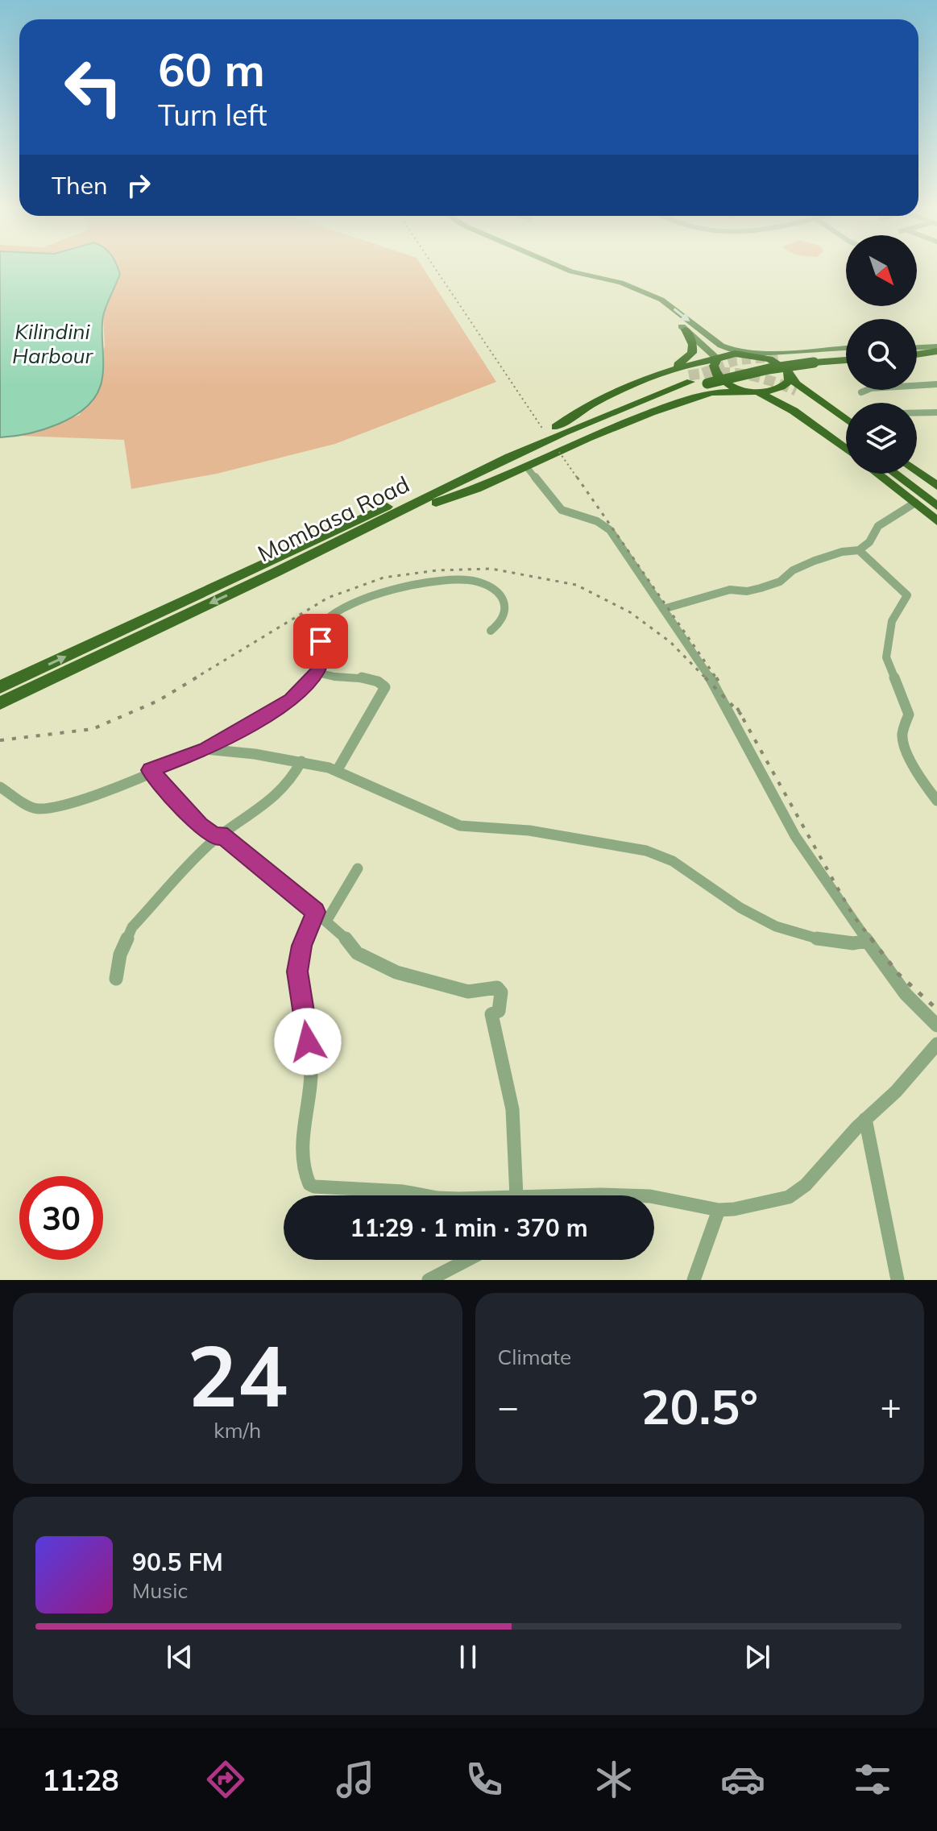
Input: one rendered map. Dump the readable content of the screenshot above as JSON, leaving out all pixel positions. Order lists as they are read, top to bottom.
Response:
{
  "streets": {
    "highway": ["Mombasa Road"]
  },
  "water": ["Kilindini Harbour"],
  "north": "bottom right",
  "page": {
    "turn": ["60 m", "Turn left"],
    "then": "Then",
    "limit": "30",
    "trip": "11:29 · 1 min · 370 m",
    "tile": [
      ["24", "km/h"],
      "Climate"
    ],
    "heat": ["−", "20.5°", "+"],
    "song": ["90.5 FM", "Music"],
    "tabs": "11:28"
  }
}
